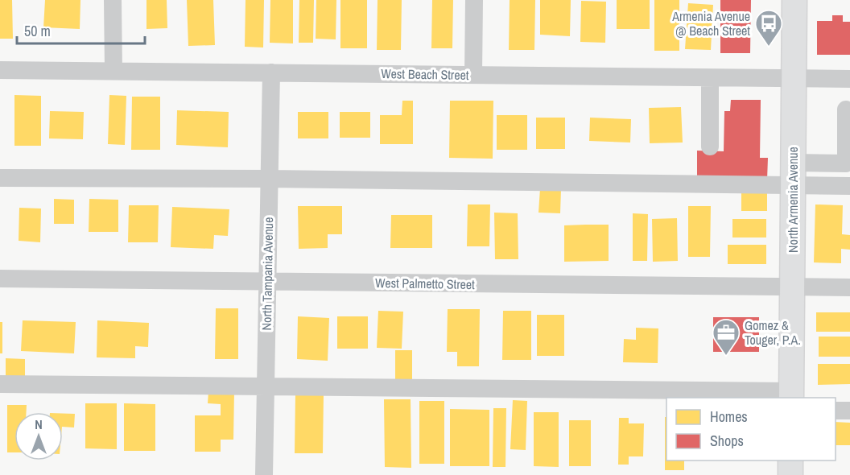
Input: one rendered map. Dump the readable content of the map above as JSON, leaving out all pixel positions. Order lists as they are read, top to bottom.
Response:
{
  "streets": {
    "main road": ["North Armenia Avenue"],
    "street": ["West Beach Street", "North Tampania Avenue", "West Palmetto Street"]
  },
  "crossings": [
    ["West Beach Street", "North Armenia Avenue"],
    ["West Beach Street", "North Tampania Avenue"],
    ["North Armenia Avenue", "West Palmetto Street"],
    ["North Tampania Avenue", "West Palmetto Street"]
  ],
  "places": {
    "bus stop": ["Armenia Avenue @ Beach Street"],
    "office": ["Gomez & Touger, P.A."]
  },
  "legend": ["Homes", "Shops"],
  "scale_bar": "50 m",
  "north": "top"
}
